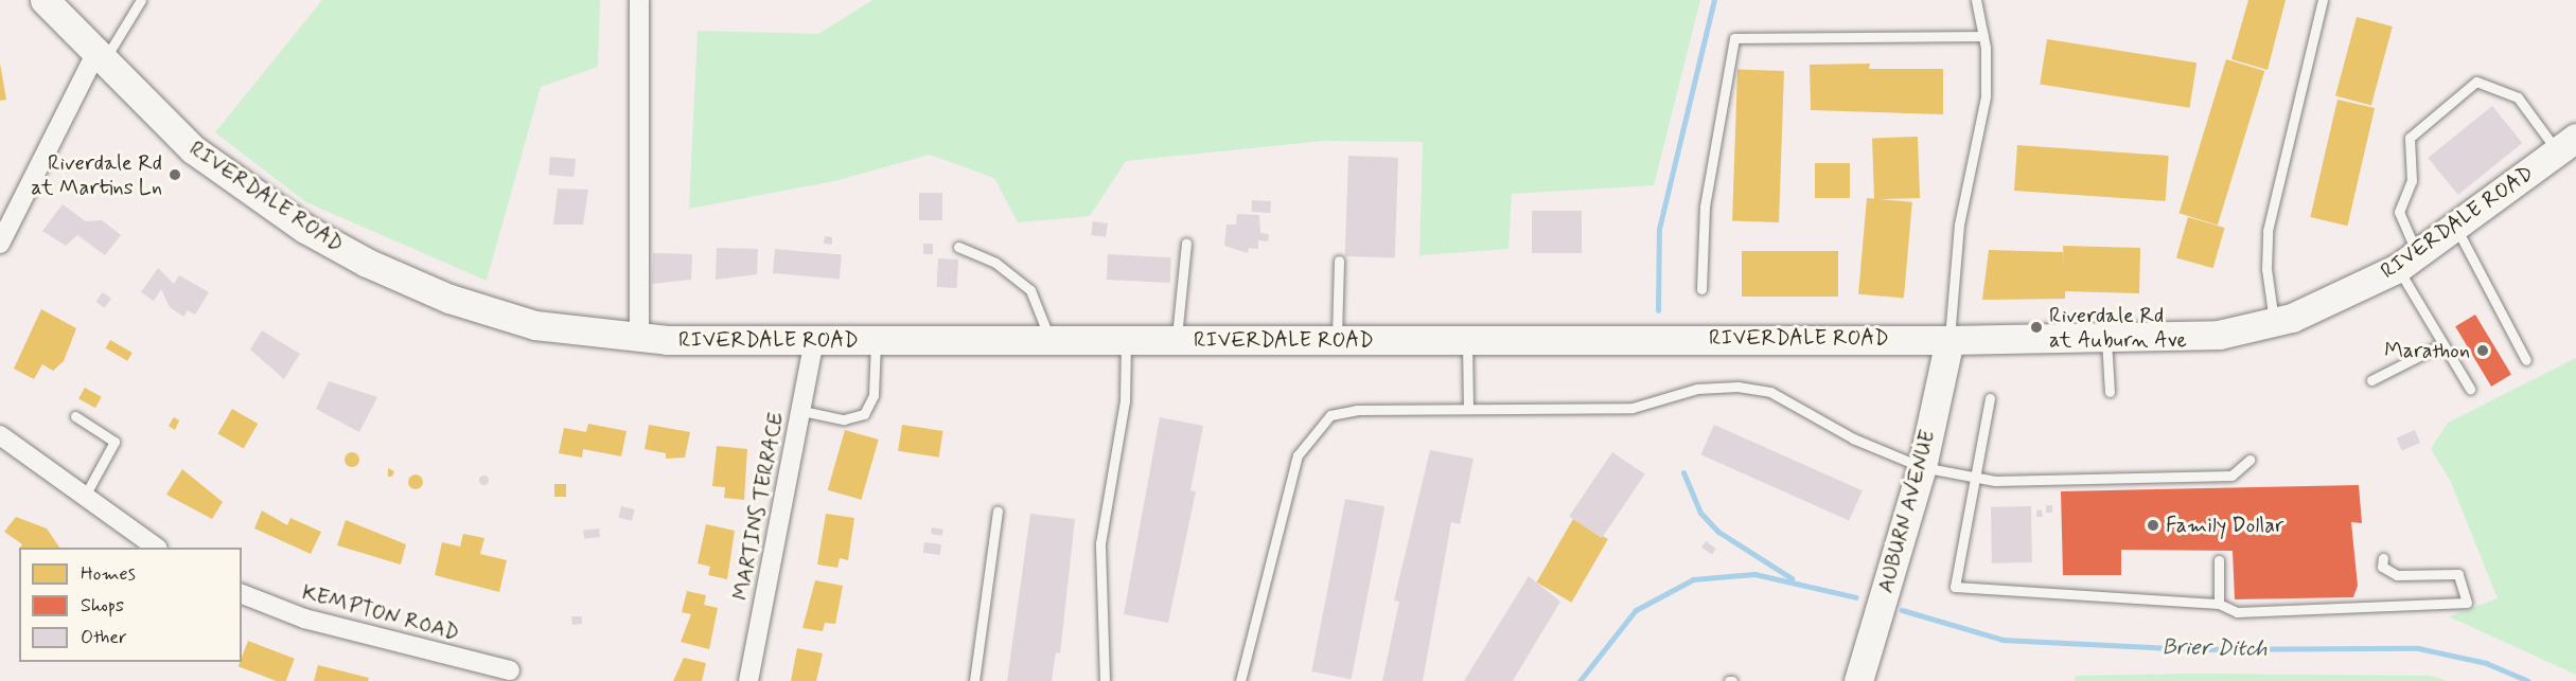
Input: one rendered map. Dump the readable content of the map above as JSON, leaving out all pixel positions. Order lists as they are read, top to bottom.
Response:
{
  "streets": {
    "main road": ["RIVERDALE ROAD", "AUBURN AVENUE"],
    "street": ["MARTINS TERRACE", "KEMPTON ROAD"]
  },
  "crossings": [
    ["RIVERDALE ROAD", "MARTINS TERRACE"],
    ["RIVERDALE ROAD", "AUBURN AVENUE"]
  ],
  "water": ["Brier Ditch"],
  "places": [
    "Riverdale Rd at Martins Ln",
    "Riverdale Rd at Auburn Ave",
    "Marathon",
    "Family Dollar"
  ],
  "legend": ["Homes", "Shops", "Other"]
}
